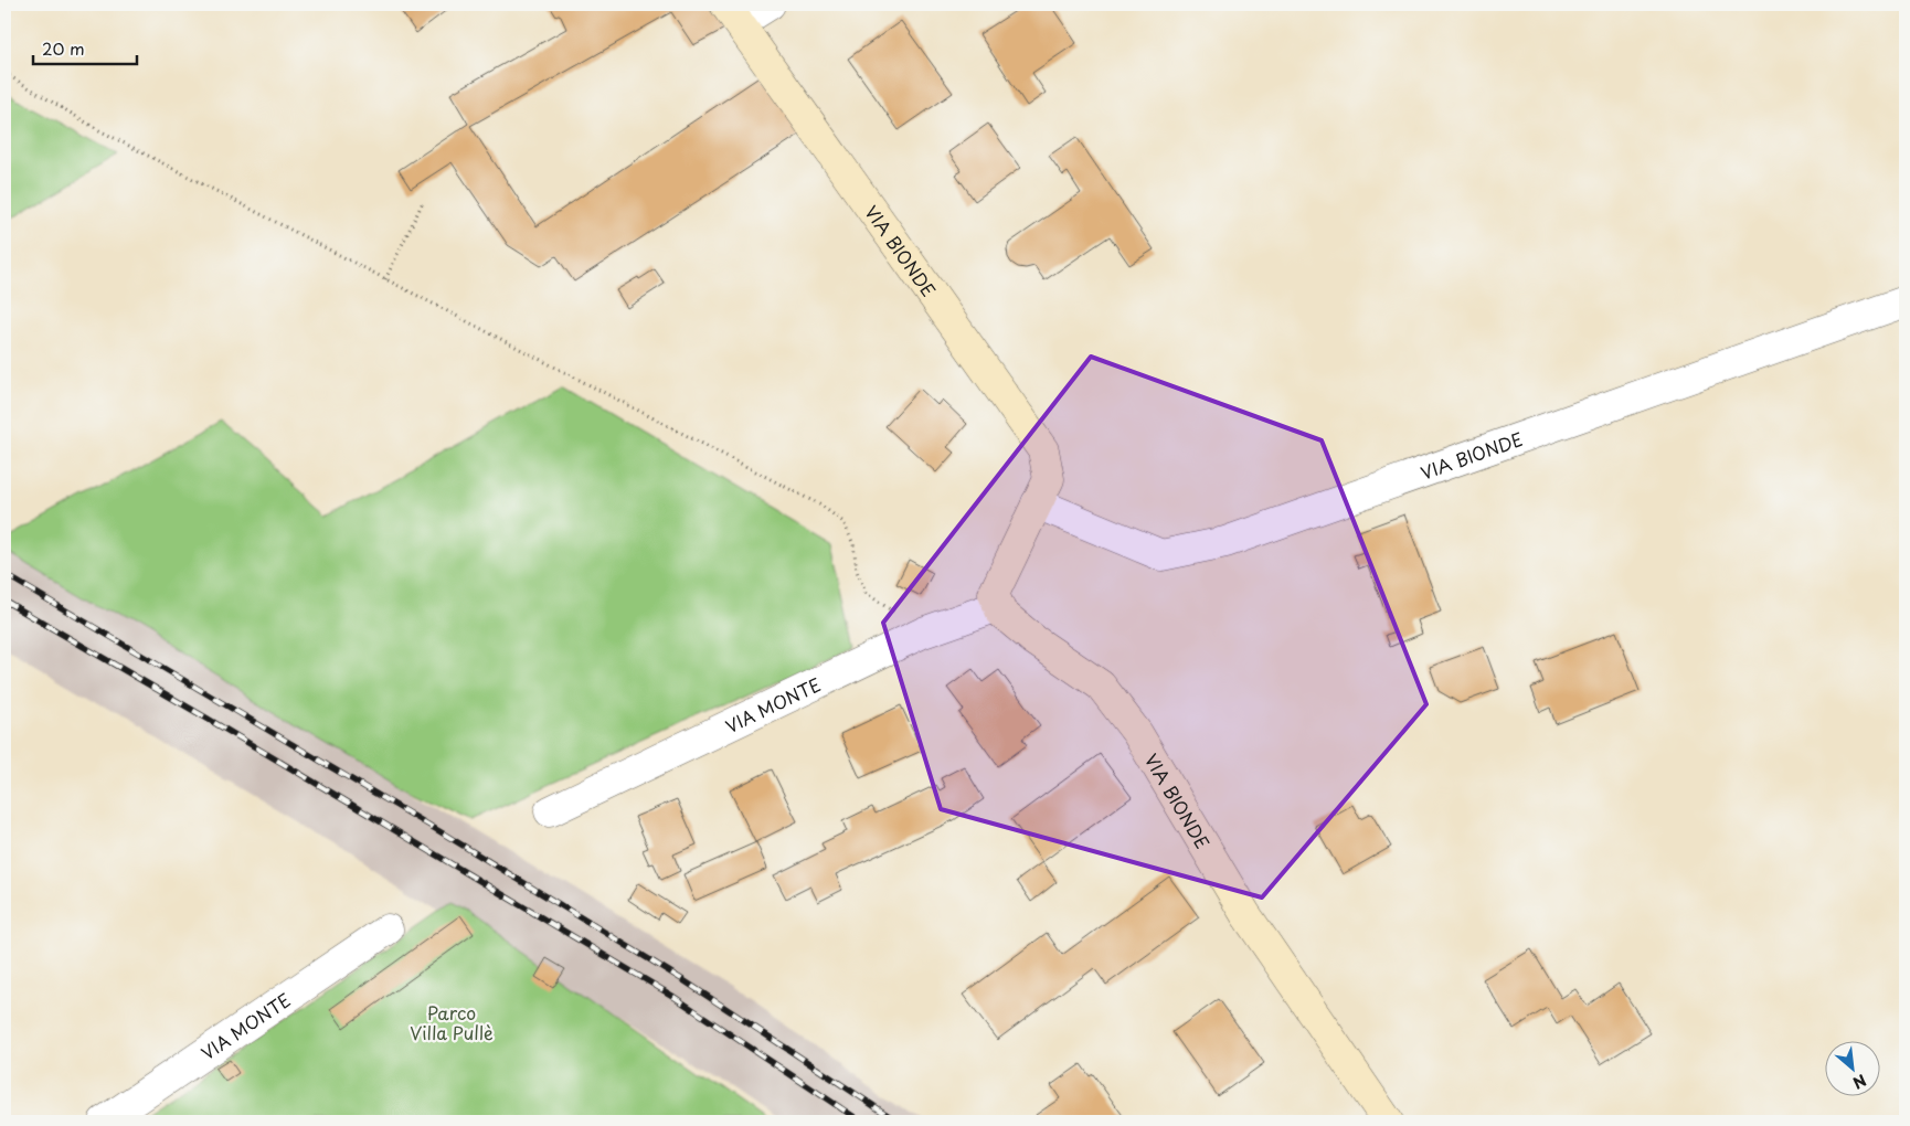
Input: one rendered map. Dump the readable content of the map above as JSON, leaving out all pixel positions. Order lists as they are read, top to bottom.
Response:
{
  "streets": {
    "street": ["VIA BIONDE", "VIA MONTE"]
  },
  "crossings": [
    ["VIA BIONDE", "VIA MONTE"]
  ],
  "parks": ["Parco Villa Pullè"],
  "scale_bar": "20 m",
  "north": "bottom right"
}
